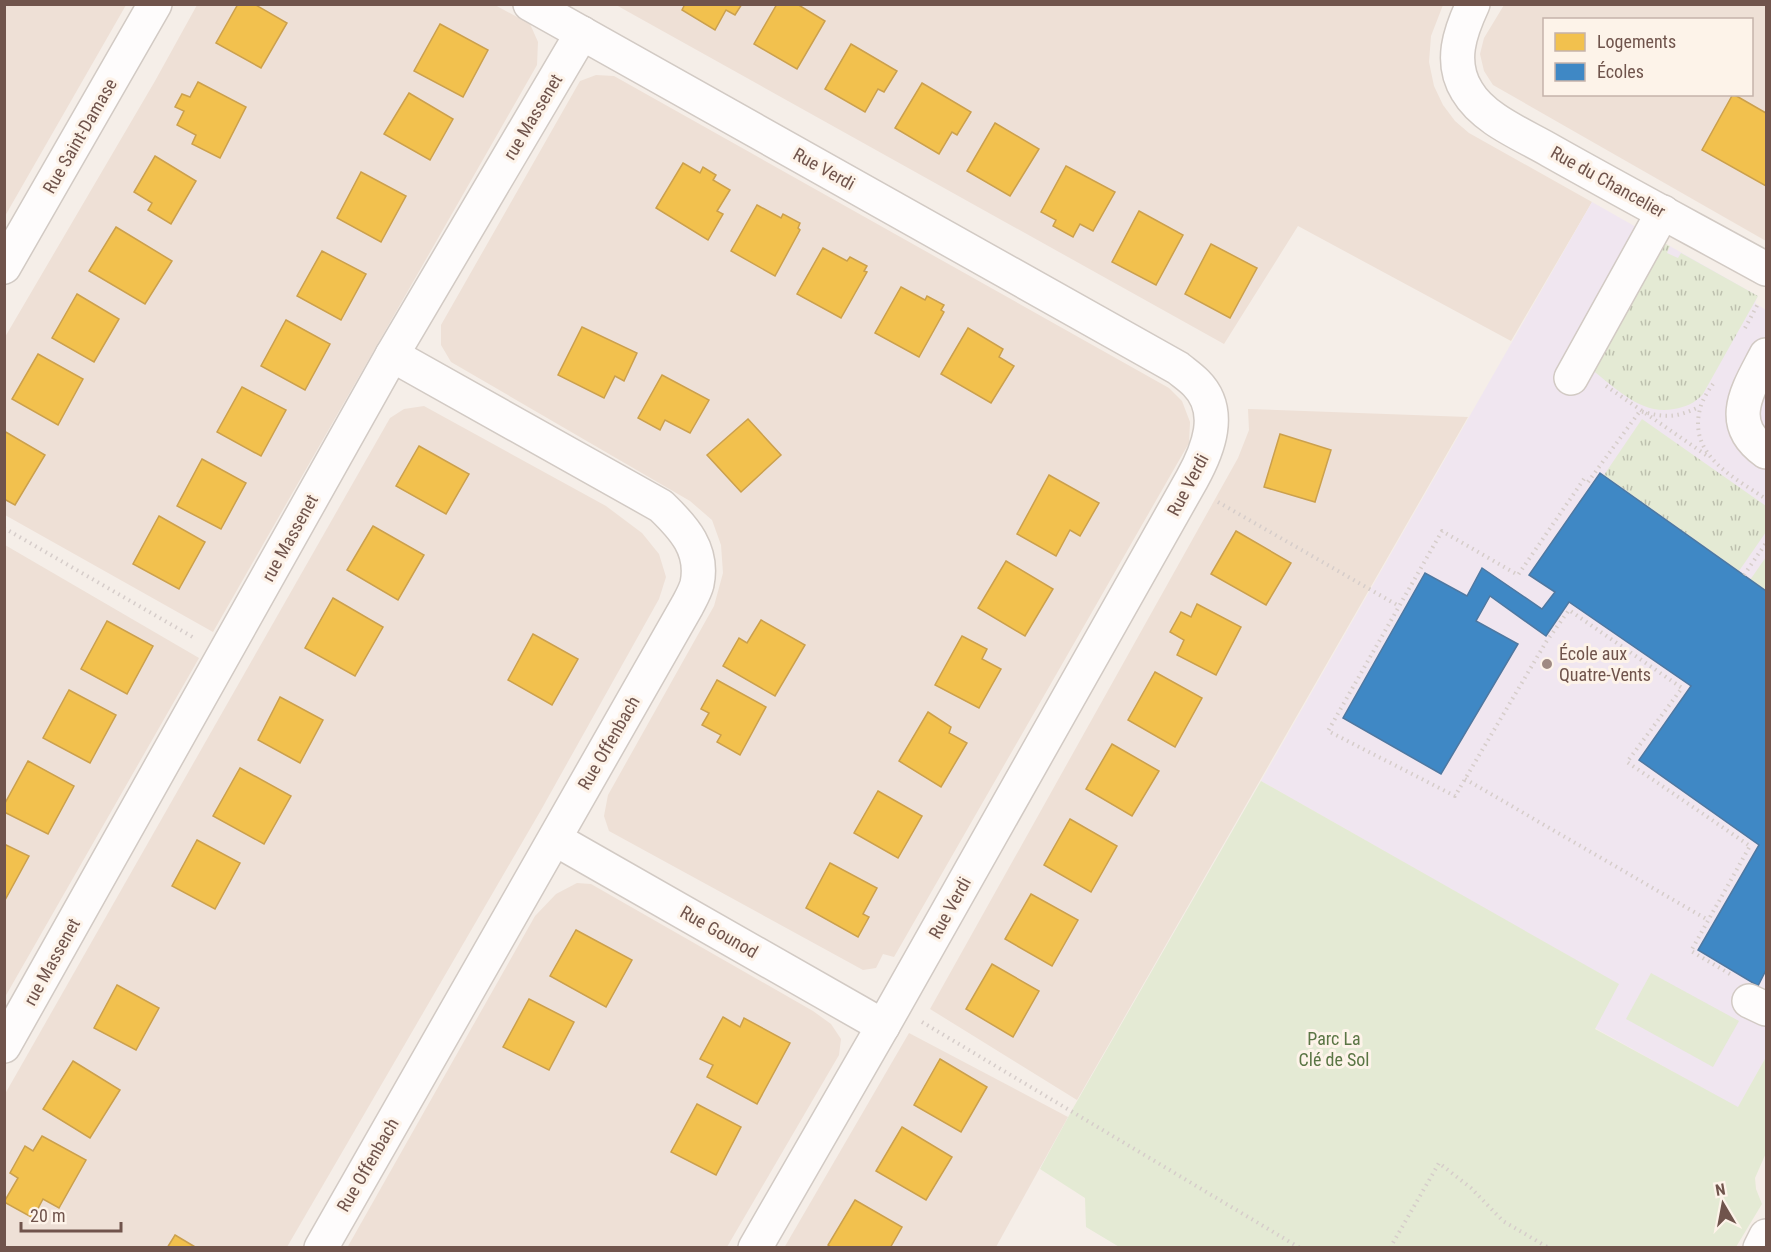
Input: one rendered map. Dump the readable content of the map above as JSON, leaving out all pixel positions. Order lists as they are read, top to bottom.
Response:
{
  "streets": {
    "street": [
      "rue Massenet",
      "Rue Saint-Damase",
      "Rue Verdi",
      "Rue du Chancelier",
      "Rue Offenbach",
      "Rue Gounod"
    ]
  },
  "crossings": [
    ["rue Massenet", "Rue Verdi"],
    ["rue Massenet", "Rue Offenbach"],
    ["Rue Verdi", "Rue Gounod"],
    ["Rue Offenbach", "Rue Gounod"]
  ],
  "parks": ["Parc La Clé de Sol"],
  "places": ["École aux Quatre-Vents"],
  "legend": ["Logements", "Écoles"],
  "scale_bar": "20 m",
  "north": "top"
}
